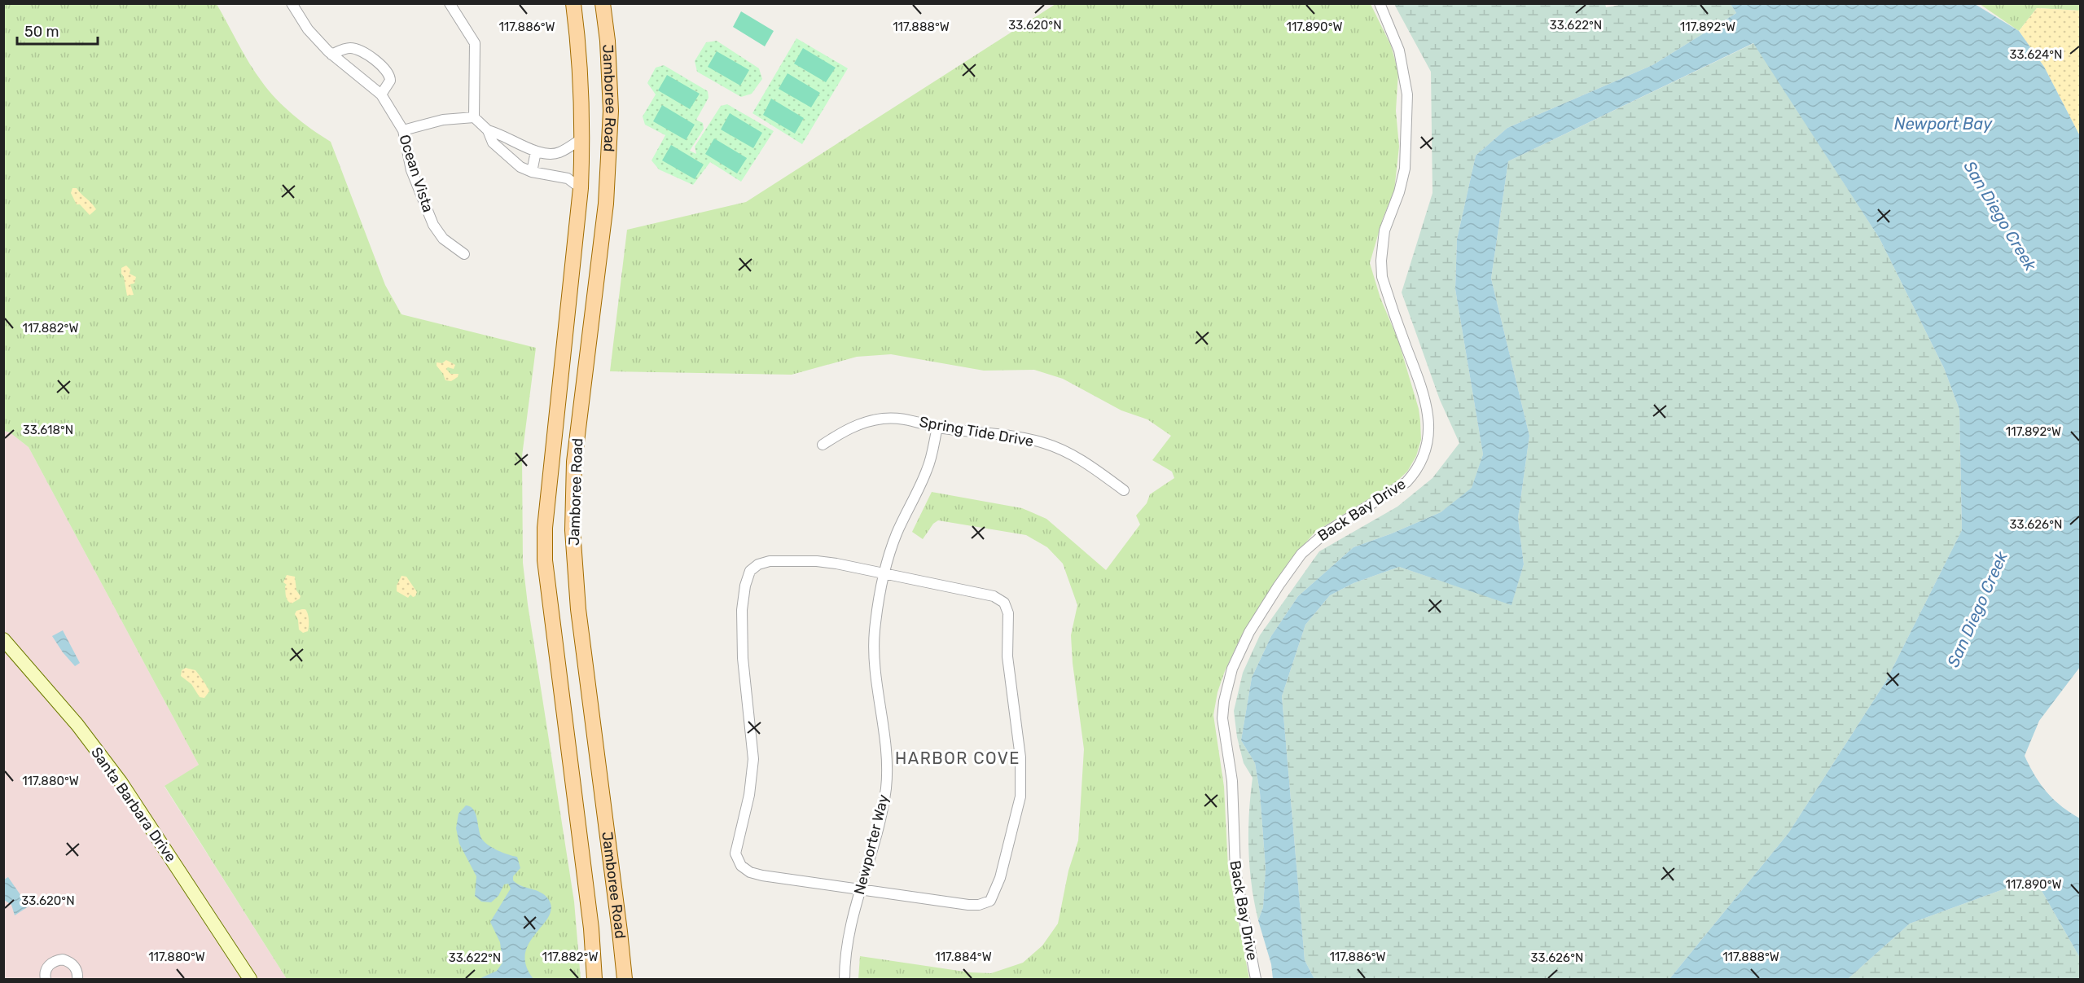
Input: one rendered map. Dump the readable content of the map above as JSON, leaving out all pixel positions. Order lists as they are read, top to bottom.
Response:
{
  "streets": {
    "main road": ["Jamboree Road", "Santa Barbara Drive"],
    "street": [
      "Ocean Vista",
      "Spring Tide Drive",
      "Back Bay Drive",
      "Newporter Way"
    ]
  },
  "crossings": [
    ["Spring Tide Drive", "Newporter Way"]
  ],
  "districts": ["HARBOR COVE"],
  "water": ["Newport Bay", "San Diego Creek"],
  "scale_bar": "50 m",
  "coordinates": [
    "33.620°N",
    "33.622°N",
    "117.886°W",
    "117.888°W",
    "117.890°W",
    "117.892°W",
    "33.624°N",
    "117.882°W",
    "33.618°N",
    "33.626°N",
    "117.880°W",
    "117.884°W"
  ]
}
